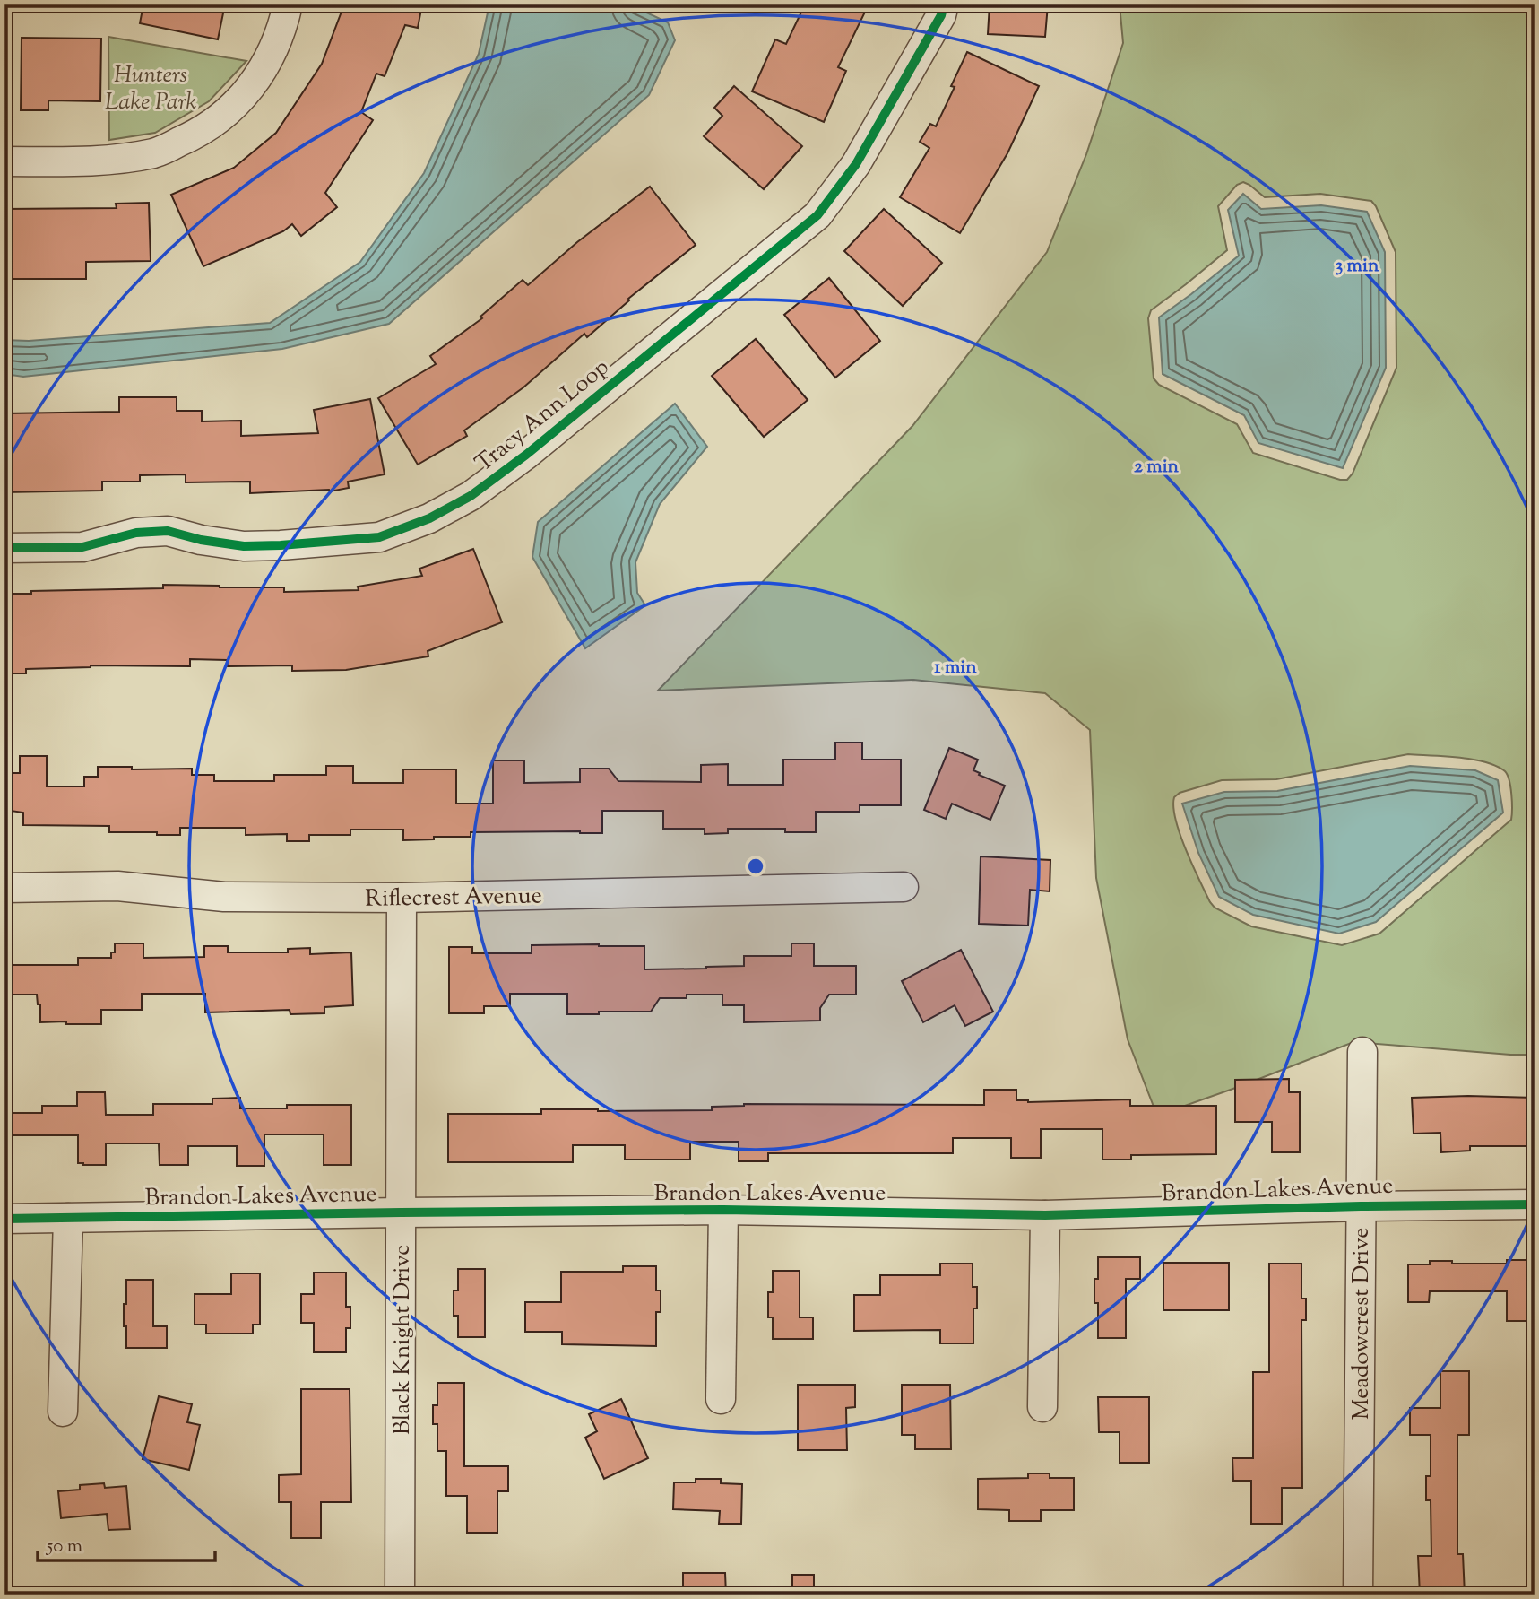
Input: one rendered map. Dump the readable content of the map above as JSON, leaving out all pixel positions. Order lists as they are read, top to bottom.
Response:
{
  "streets": {
    "street": [
      "Tracy Ann Loop",
      "Riflecrest Avenue",
      "Brandon Lakes Avenue",
      "Meadowcrest Drive",
      "Black Knight Drive"
    ]
  },
  "crossings": [
    ["Riflecrest Avenue", "Black Knight Drive"],
    ["Brandon Lakes Avenue", "Meadowcrest Drive"],
    ["Brandon Lakes Avenue", "Black Knight Drive"]
  ],
  "parks": ["Hunters Lake Park"],
  "scale_bar": "50 m",
  "rings": ["3 min", "2 min", "1 min"]
}
